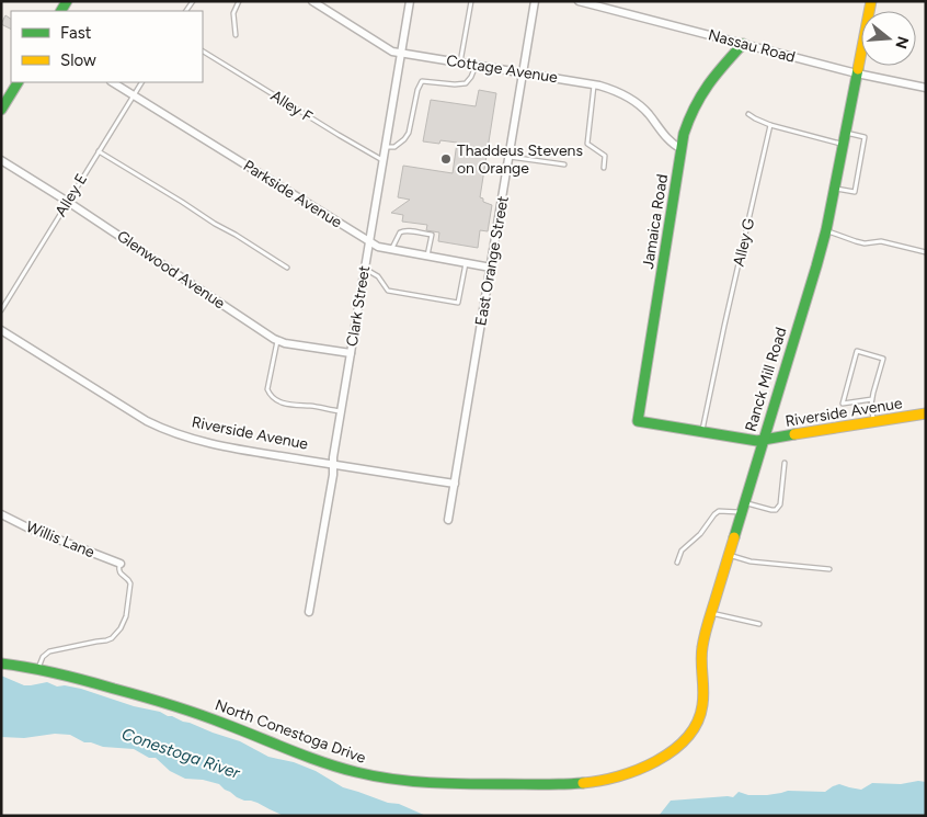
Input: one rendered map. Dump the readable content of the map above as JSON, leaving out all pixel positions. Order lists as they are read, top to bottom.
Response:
{
  "streets": {
    "street": [
      "Nassau Road",
      "Cottage Avenue",
      "Parkside Avenue",
      "Jamaica Road",
      "East Orange Street",
      "Glenwood Avenue",
      "Clark Street",
      "Ranck Mill Road",
      "Riverside Avenue",
      "Willis Lane",
      "North Conestoga Drive"
    ],
    "lane": ["Alley F", "Alley E", "Alley G"]
  },
  "crossings": [
    ["Nassau Road", "Jamaica Road"],
    ["Nassau Road", "Ranck Mill Road"],
    ["Cottage Avenue", "Jamaica Road"],
    ["Cottage Avenue", "East Orange Street"],
    ["Cottage Avenue", "Clark Street"],
    ["Alley F", "Clark Street"],
    ["Parkside Avenue", "Alley E"],
    ["Parkside Avenue", "East Orange Street"],
    ["Parkside Avenue", "Clark Street"],
    ["Alley E", "Glenwood Avenue"],
    ["Jamaica Road", "Riverside Avenue"],
    ["Alley G", "Riverside Avenue"],
    ["East Orange Street", "Riverside Avenue"],
    ["Glenwood Avenue", "Clark Street"],
    ["Clark Street", "Riverside Avenue"],
    ["Ranck Mill Road", "Riverside Avenue"],
    ["Ranck Mill Road", "North Conestoga Drive"]
  ],
  "water": ["Conestoga River"],
  "places": ["Thaddeus Stevens on Orange"],
  "legend": ["Fast", "Slow"],
  "north": "right"
}
